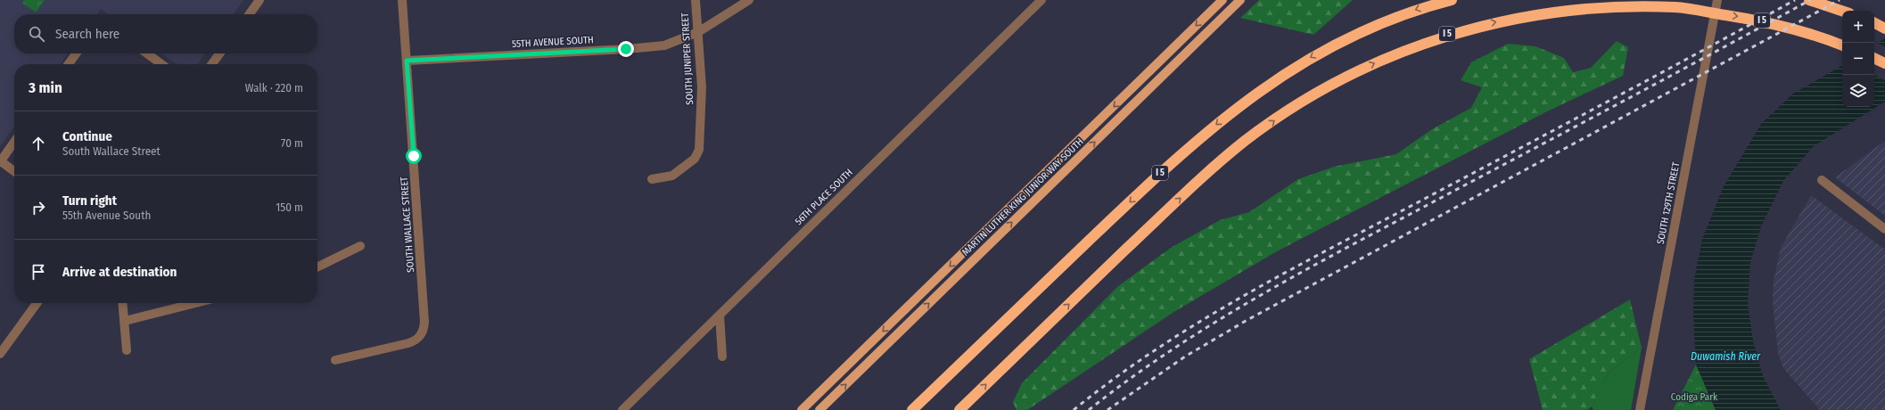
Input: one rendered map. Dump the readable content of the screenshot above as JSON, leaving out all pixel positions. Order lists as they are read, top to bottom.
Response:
{
  "streets": {
    "highway": ["I 5"],
    "main road": ["MARTIN LUTHER KING JUNIOR WAY SOUTH"],
    "street": [
      "55TH AVENUE SOUTH",
      "SOUTH JUNIPER STREET",
      "56TH PLACE SOUTH",
      "SOUTH 129TH STREET",
      "SOUTH WALLACE STREET"
    ]
  },
  "crossings": [
    ["55TH AVENUE SOUTH", "SOUTH JUNIPER STREET"],
    ["55TH AVENUE SOUTH", "SOUTH WALLACE STREET"]
  ],
  "water": ["Duwamish River"],
  "parks": ["Codiga Park"],
  "page": {
    "map_buttons": ["+", "−"],
    "search": "Search here",
    "heading": ["3 min", "Walk · 220 m"],
    "list": [
      ["Continue", "South Wallace Street", "70 m"],
      ["Turn right", "55th Avenue South", "150 m"],
      "Arrive at destination"
    ]
  }
}
